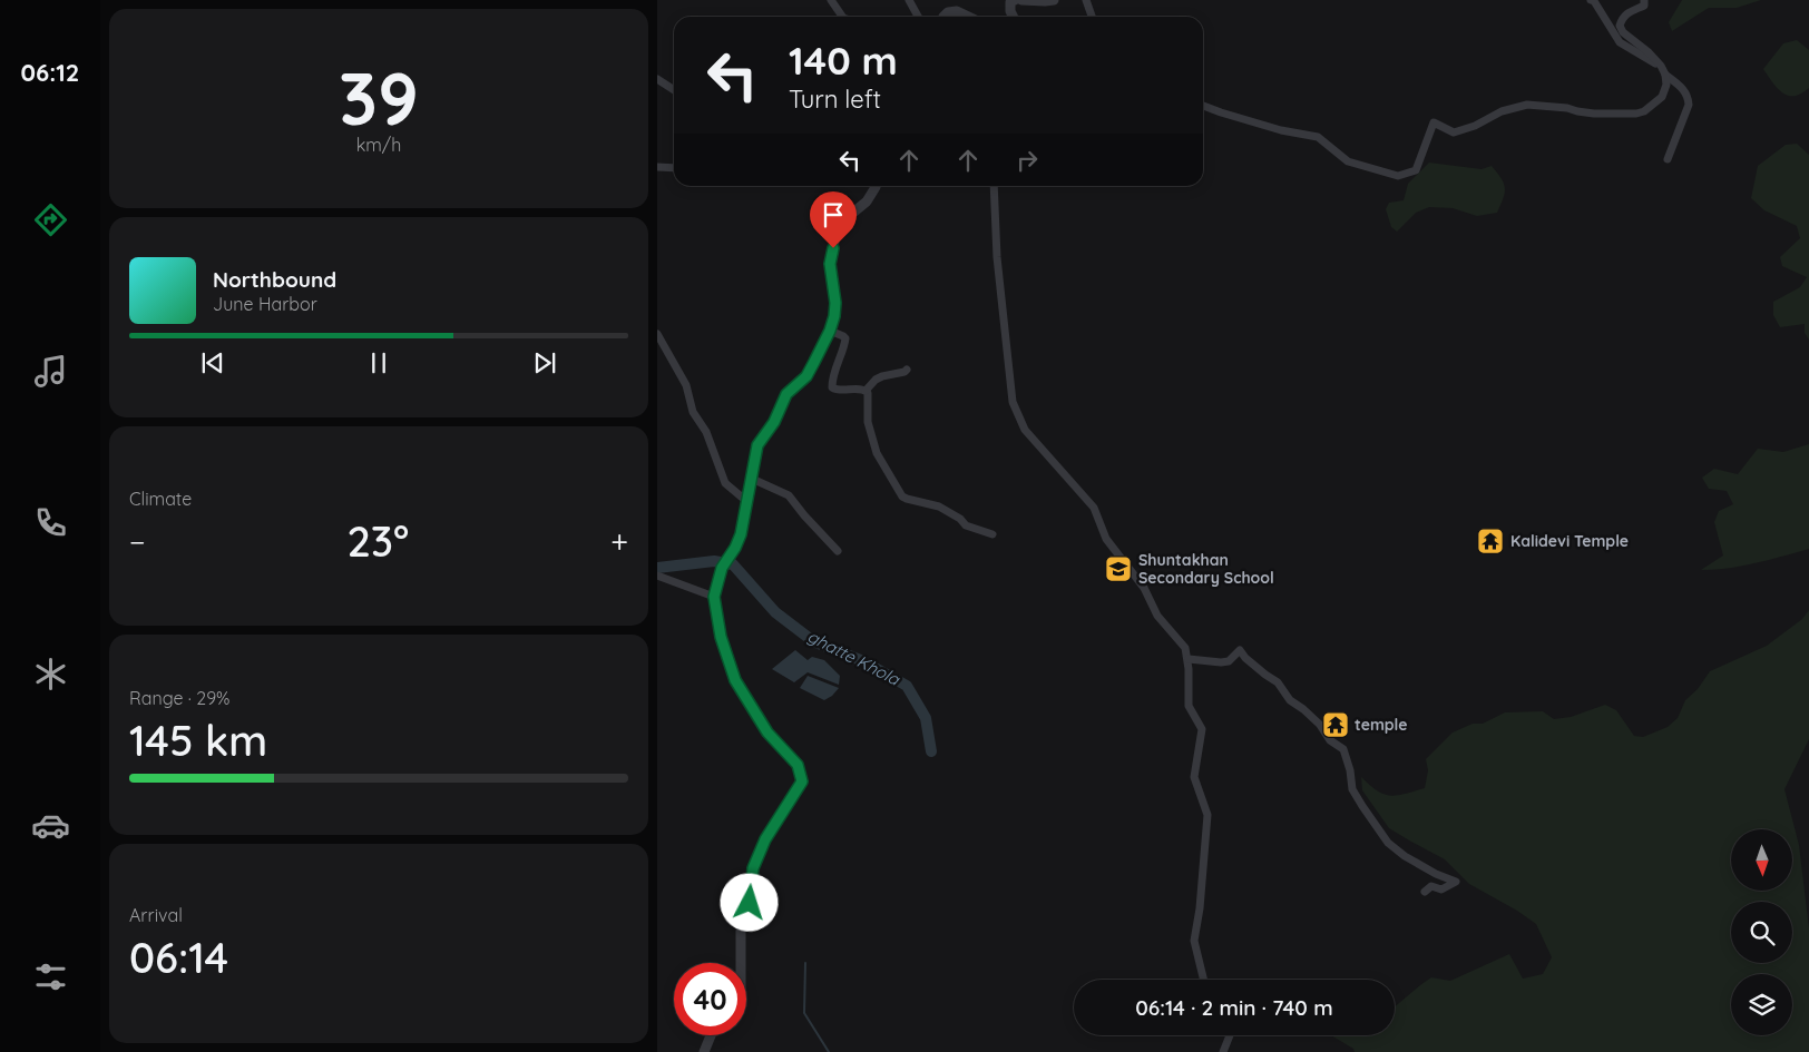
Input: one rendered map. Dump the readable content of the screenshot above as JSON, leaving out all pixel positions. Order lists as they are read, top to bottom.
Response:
{
  "water": ["ghatte Khola"],
  "places": {
    "temple": ["Kalidevi Temple", "temple"],
    "school or university": ["Shuntakhan Secondary School"]
  },
  "north": "bottom",
  "page": {
    "tabs": "06:12",
    "tile": [
      ["39", "km/h"],
      "Climate",
      ["Range · 29%", "145 km"],
      ["Arrival", "06:14"]
    ],
    "turn": ["140 m", "Turn left"],
    "song": ["Northbound", "June Harbor"],
    "heat": ["−", "23°", "+"],
    "limit": "40",
    "trip": "06:14 · 2 min · 740 m"
  }
}
